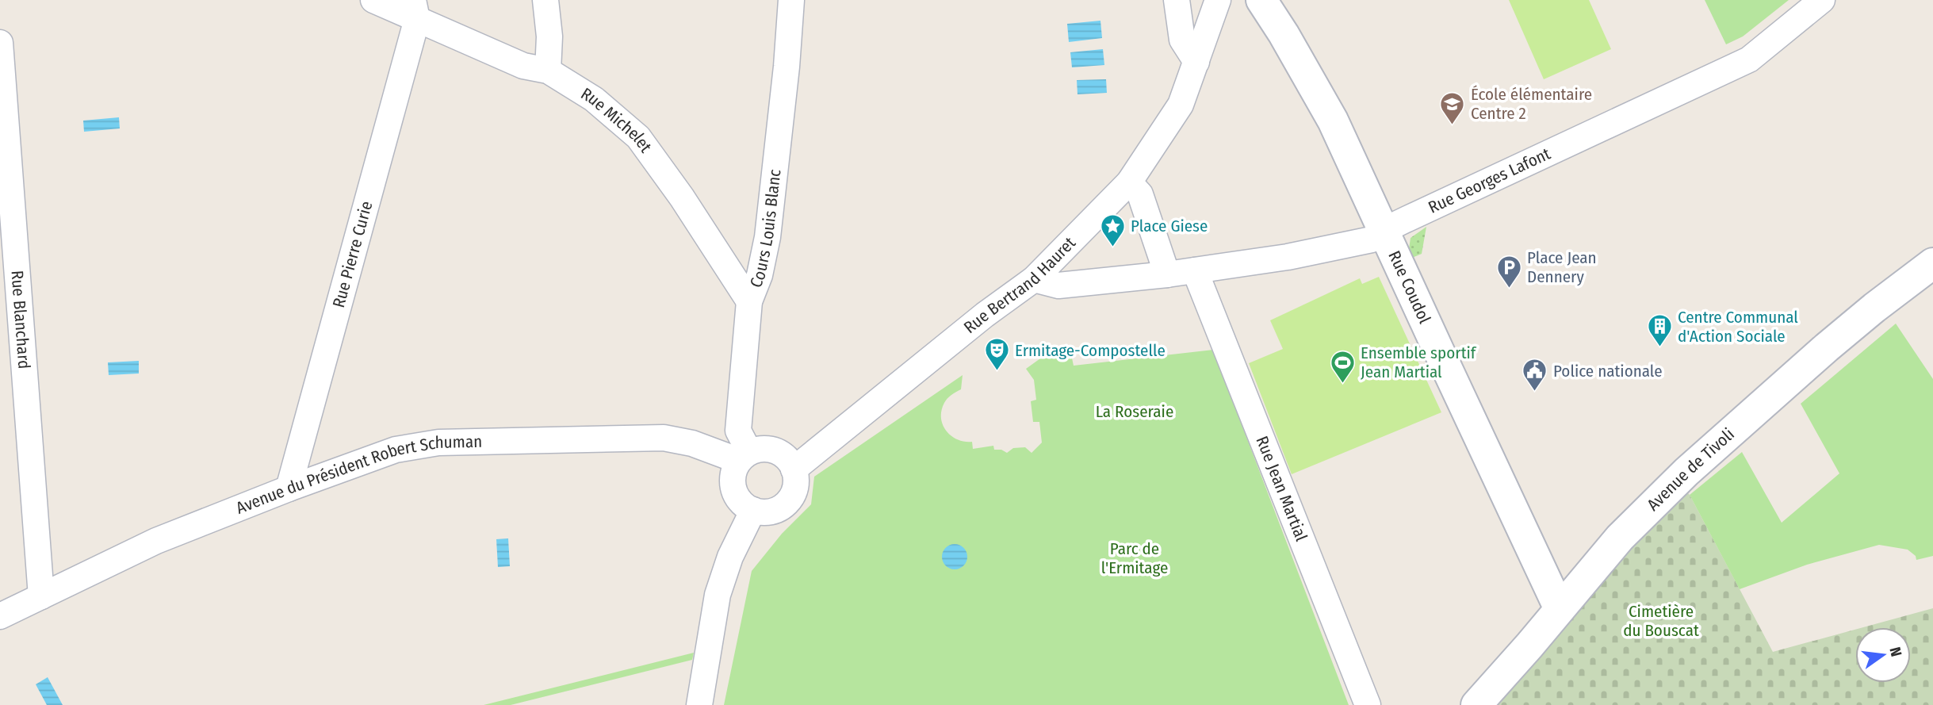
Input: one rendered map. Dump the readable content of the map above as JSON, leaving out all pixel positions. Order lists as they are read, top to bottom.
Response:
{
  "streets": {
    "street": [
      "Rue Michelet",
      "Rue Georges Lafont",
      "Cours Louis Blanc",
      "Rue Pierre Curie",
      "Rue Bertrand Hauret",
      "Rue Coudol",
      "Rue Blanchard",
      "Avenue de Tivoli",
      "Avenue du Président Robert Schuman",
      "Rue Jean Martial"
    ]
  },
  "crossings": [
    ["Rue Michelet", "Cours Louis Blanc"],
    ["Rue Michelet", "Rue Pierre Curie"],
    ["Rue Georges Lafont", "Rue Bertrand Hauret"],
    ["Rue Georges Lafont", "Rue Coudol"],
    ["Rue Georges Lafont", "Rue Jean Martial"],
    ["Cours Louis Blanc", "Rue Bertrand Hauret"],
    ["Cours Louis Blanc", "Avenue du Président Robert Schuman"],
    ["Rue Pierre Curie", "Avenue du Président Robert Schuman"],
    ["Rue Bertrand Hauret", "Avenue du Président Robert Schuman"],
    ["Rue Coudol", "Avenue de Tivoli"],
    ["Rue Blanchard", "Avenue du Président Robert Schuman"]
  ],
  "parks": ["La Roseraie", "Parc de l'Ermitage", "Cimetière du Bouscat"],
  "places": {
    "school or university": ["École élémentaire Centre 2"],
    "place": ["Place Giese"],
    "parking": ["Place Jean Dennery"],
    "building": ["Centre Communal d'Action Sociale"],
    "theatre": ["Ermitage-Compostelle"],
    "sports": ["Ensemble sportif Jean Martial"],
    "public building": ["Police nationale"]
  },
  "north": "right"
}
